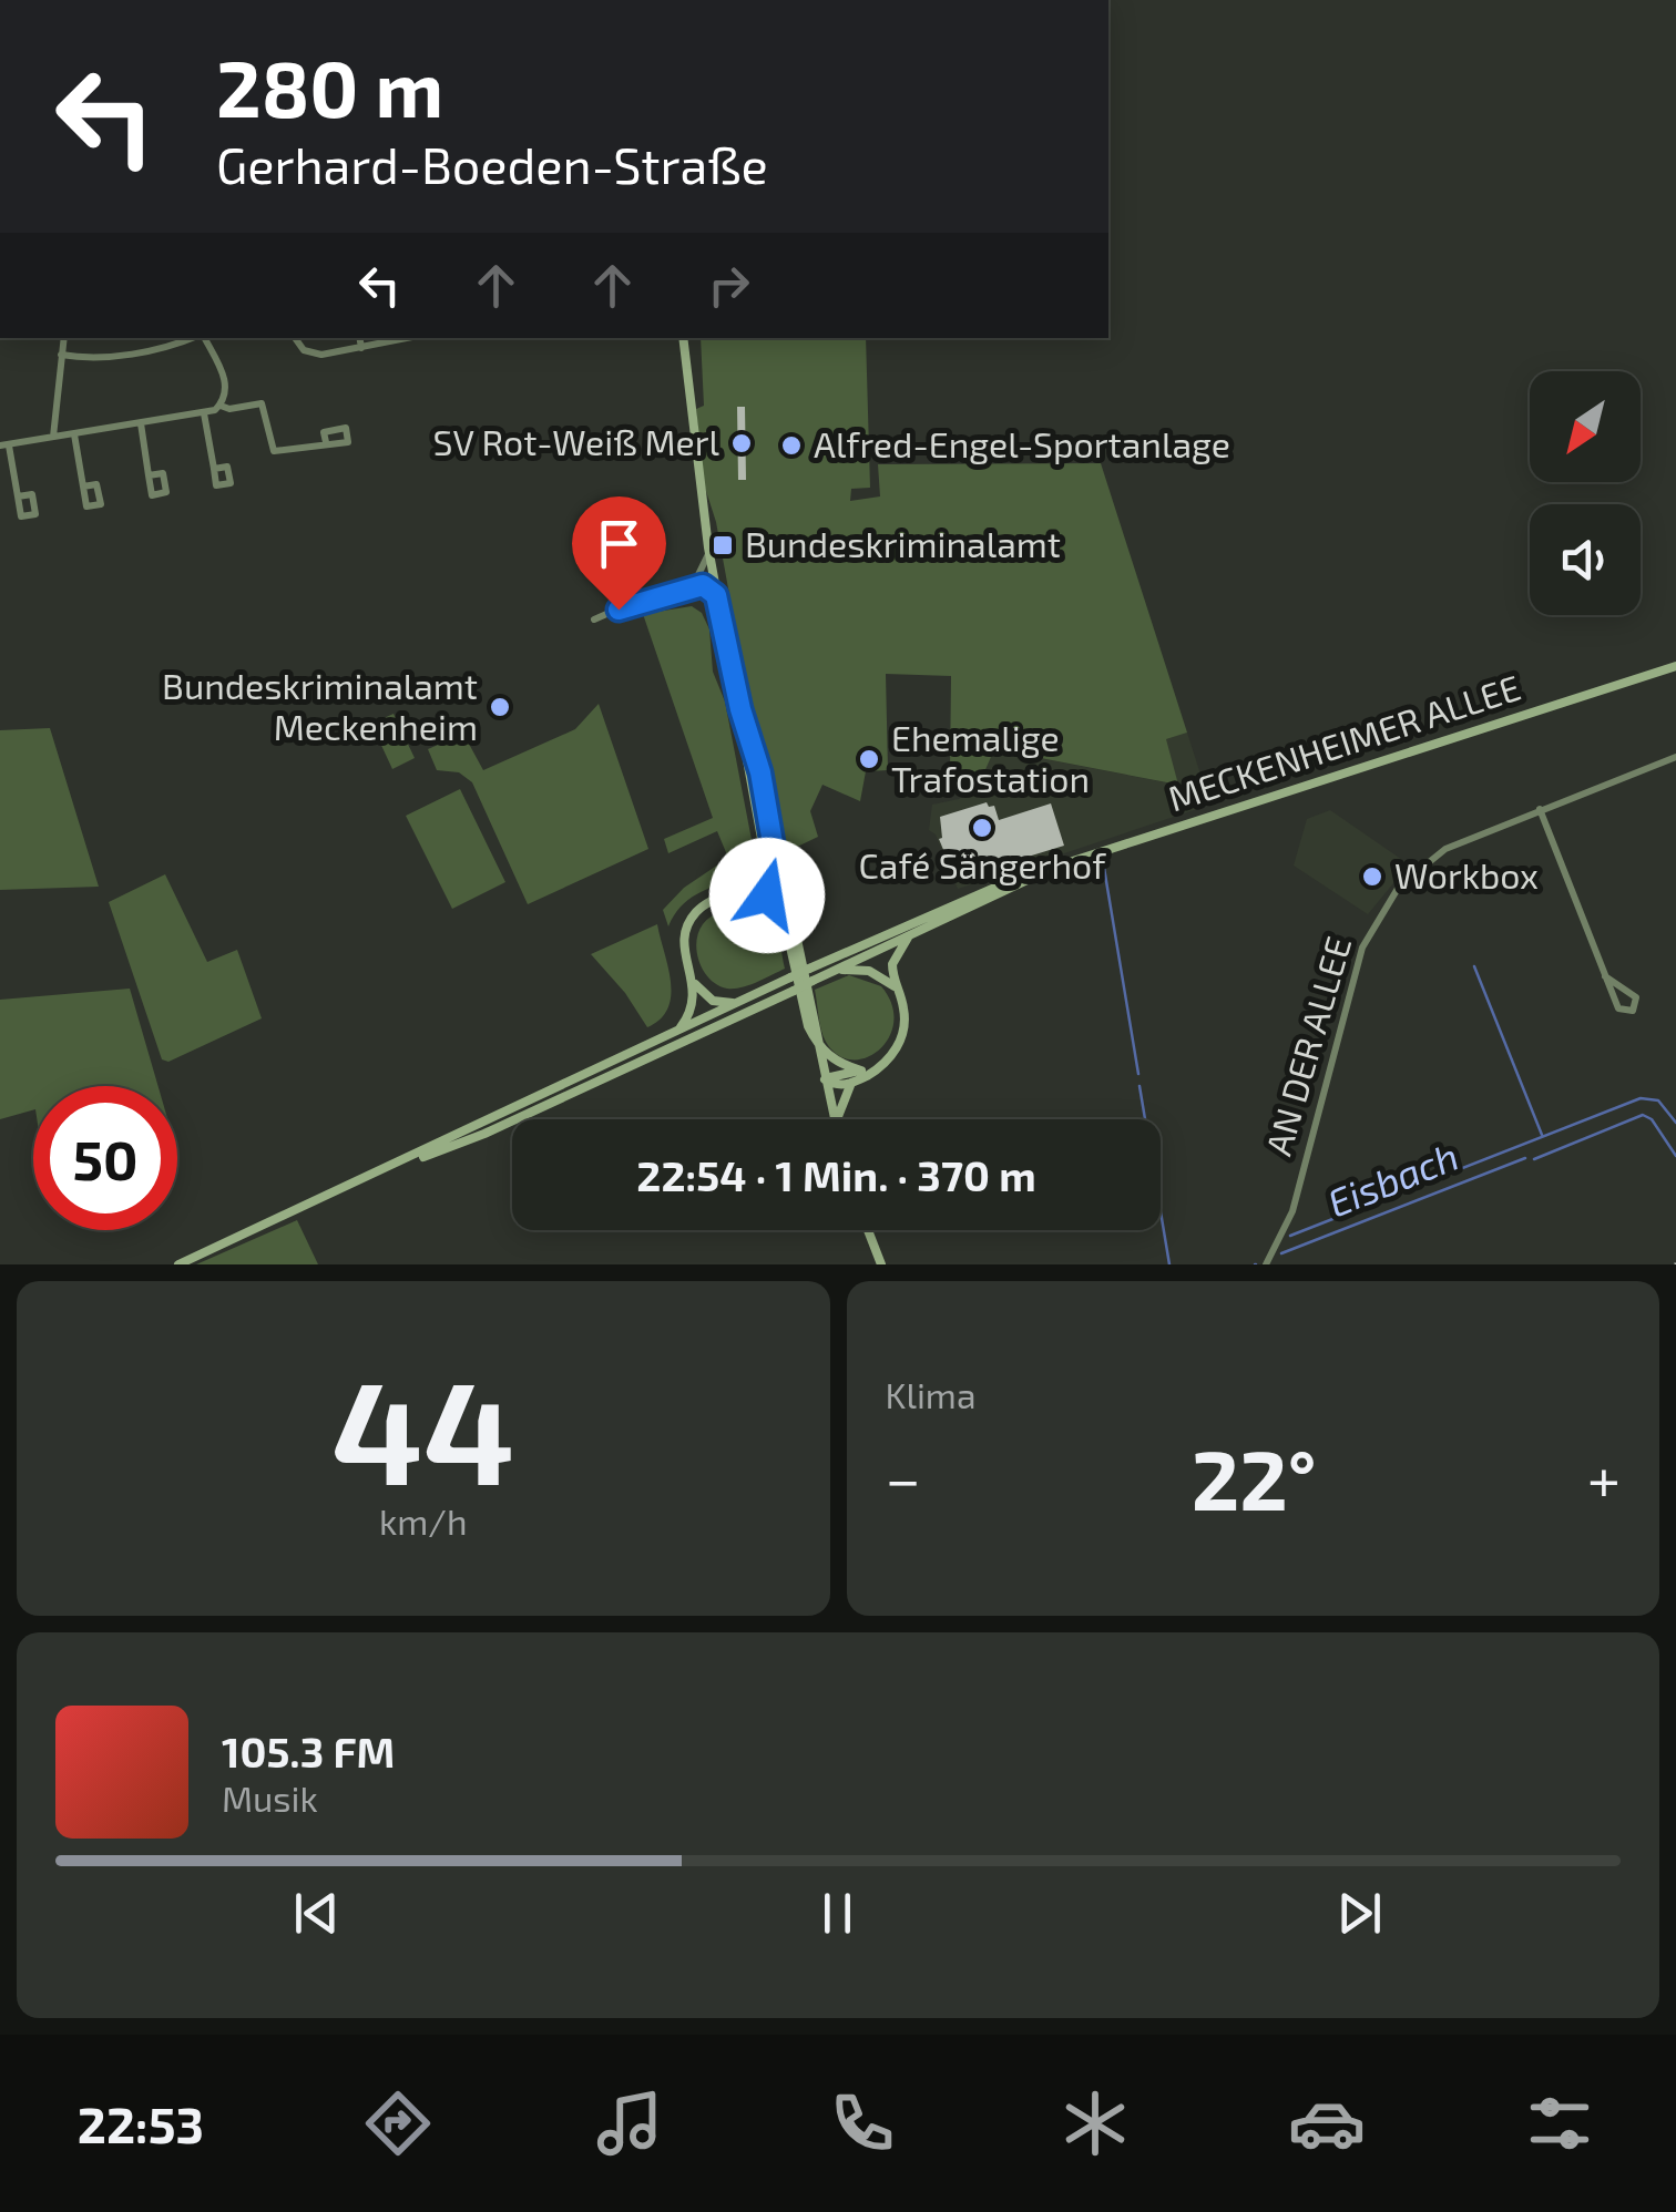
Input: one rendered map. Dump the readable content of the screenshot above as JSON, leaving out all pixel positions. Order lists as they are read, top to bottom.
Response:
{
  "streets": {
    "main road": ["MECKENHEIMER ALLEE"],
    "street": ["AN DER ALLEE"]
  },
  "water": ["Eisbach"],
  "places": {
    "other": [
      "SV Rot-Weiß Merl",
      "Alfred-Engel-Sportanlage",
      "Bundeskriminalamt Meckenheim",
      "Ehemalige Trafostation",
      "Café Sängerhof",
      "Workbox"
    ],
    "transit": ["Bundeskriminalamt"]
  },
  "north": "bottom left",
  "page": {
    "turn": ["280 m", "Gerhard-Boeden-Straße"],
    "limit": "50",
    "trip": "22:54 · 1 Min. · 370 m",
    "tile": [
      ["44", "km/h"],
      "Klima"
    ],
    "heat": ["−", "22°", "+"],
    "song": ["105.3 FM", "Musik"],
    "tabs": "22:53"
  }
}
